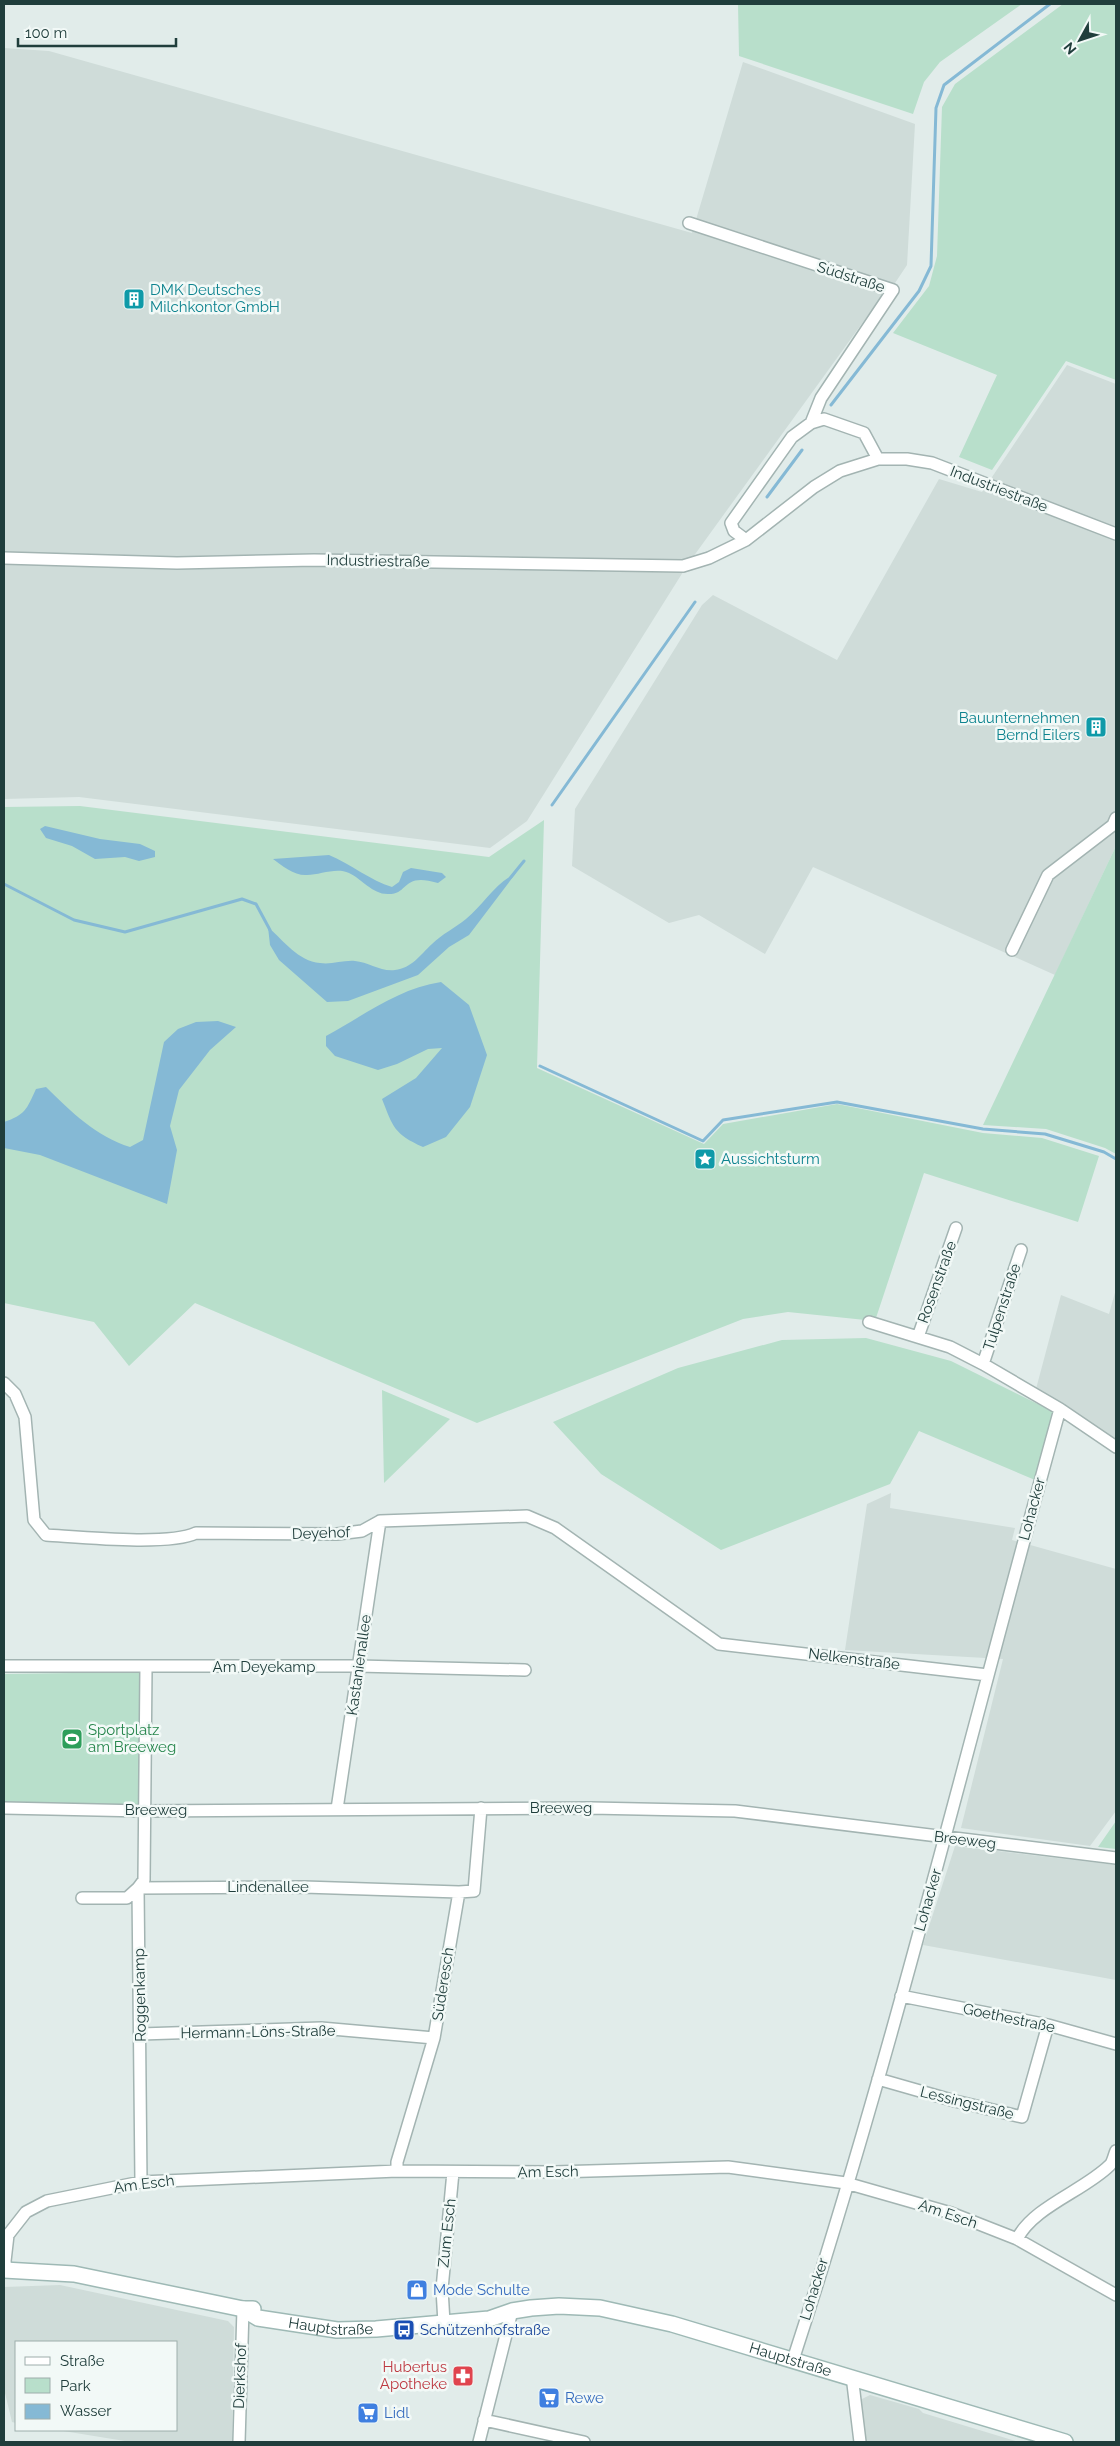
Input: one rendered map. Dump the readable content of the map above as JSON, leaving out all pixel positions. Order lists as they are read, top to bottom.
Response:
{
  "streets": {
    "main road": ["Hauptstraße"],
    "street": [
      "Südstraße",
      "Industriestraße",
      "Rosenstraße",
      "Tulpenstraße",
      "Lohacker",
      "Deyehof",
      "Nelkenstraße",
      "Kastanienallee",
      "Am Deyekamp",
      "Breeweg",
      "Lindenallee",
      "Süderesch",
      "Roggenkamp",
      "Goethestraße",
      "Hermann-Löns-Straße",
      "Lessingstraße",
      "Am Esch",
      "Zum Esch",
      "Dierkshof"
    ]
  },
  "crossings": [
    ["Lohacker", "Nelkenstraße"],
    ["Lohacker", "Breeweg"],
    ["Lohacker", "Goethestraße"],
    ["Lohacker", "Lessingstraße"],
    ["Lohacker", "Am Esch"],
    ["Lohacker", "Hauptstraße"],
    ["Deyehof", "Nelkenstraße"],
    ["Deyehof", "Kastanienallee"],
    ["Kastanienallee", "Am Deyekamp"],
    ["Kastanienallee", "Breeweg"],
    ["Am Deyekamp", "Roggenkamp"],
    ["Breeweg", "Roggenkamp"],
    ["Lindenallee", "Süderesch"],
    ["Lindenallee", "Roggenkamp"],
    ["Süderesch", "Hermann-Löns-Straße"],
    ["Süderesch", "Am Esch"],
    ["Roggenkamp", "Hermann-Löns-Straße"],
    ["Roggenkamp", "Am Esch"],
    ["Goethestraße", "Lessingstraße"],
    ["Am Esch", "Zum Esch"],
    ["Am Esch", "Hauptstraße"],
    ["Zum Esch", "Hauptstraße"],
    ["Hauptstraße", "Dierkshof"]
  ],
  "places": {
    "building": ["DMK Deutsches Milchkontor GmbH", "Bauunternehmen Bernd Eilers"],
    "place": ["Aussichtsturm"],
    "sports": ["Sportplatz am Breeweg"],
    "shop": ["Mode Schulte"],
    "bus stop": ["Schützenhofstraße"],
    "pharmacy": ["Hubertus Apotheke"],
    "supermarket": ["Rewe", "Lidl"]
  },
  "legend": ["Straße", "Park", "Wasser"],
  "scale_bar": "100 m",
  "north": "bottom left"
}
